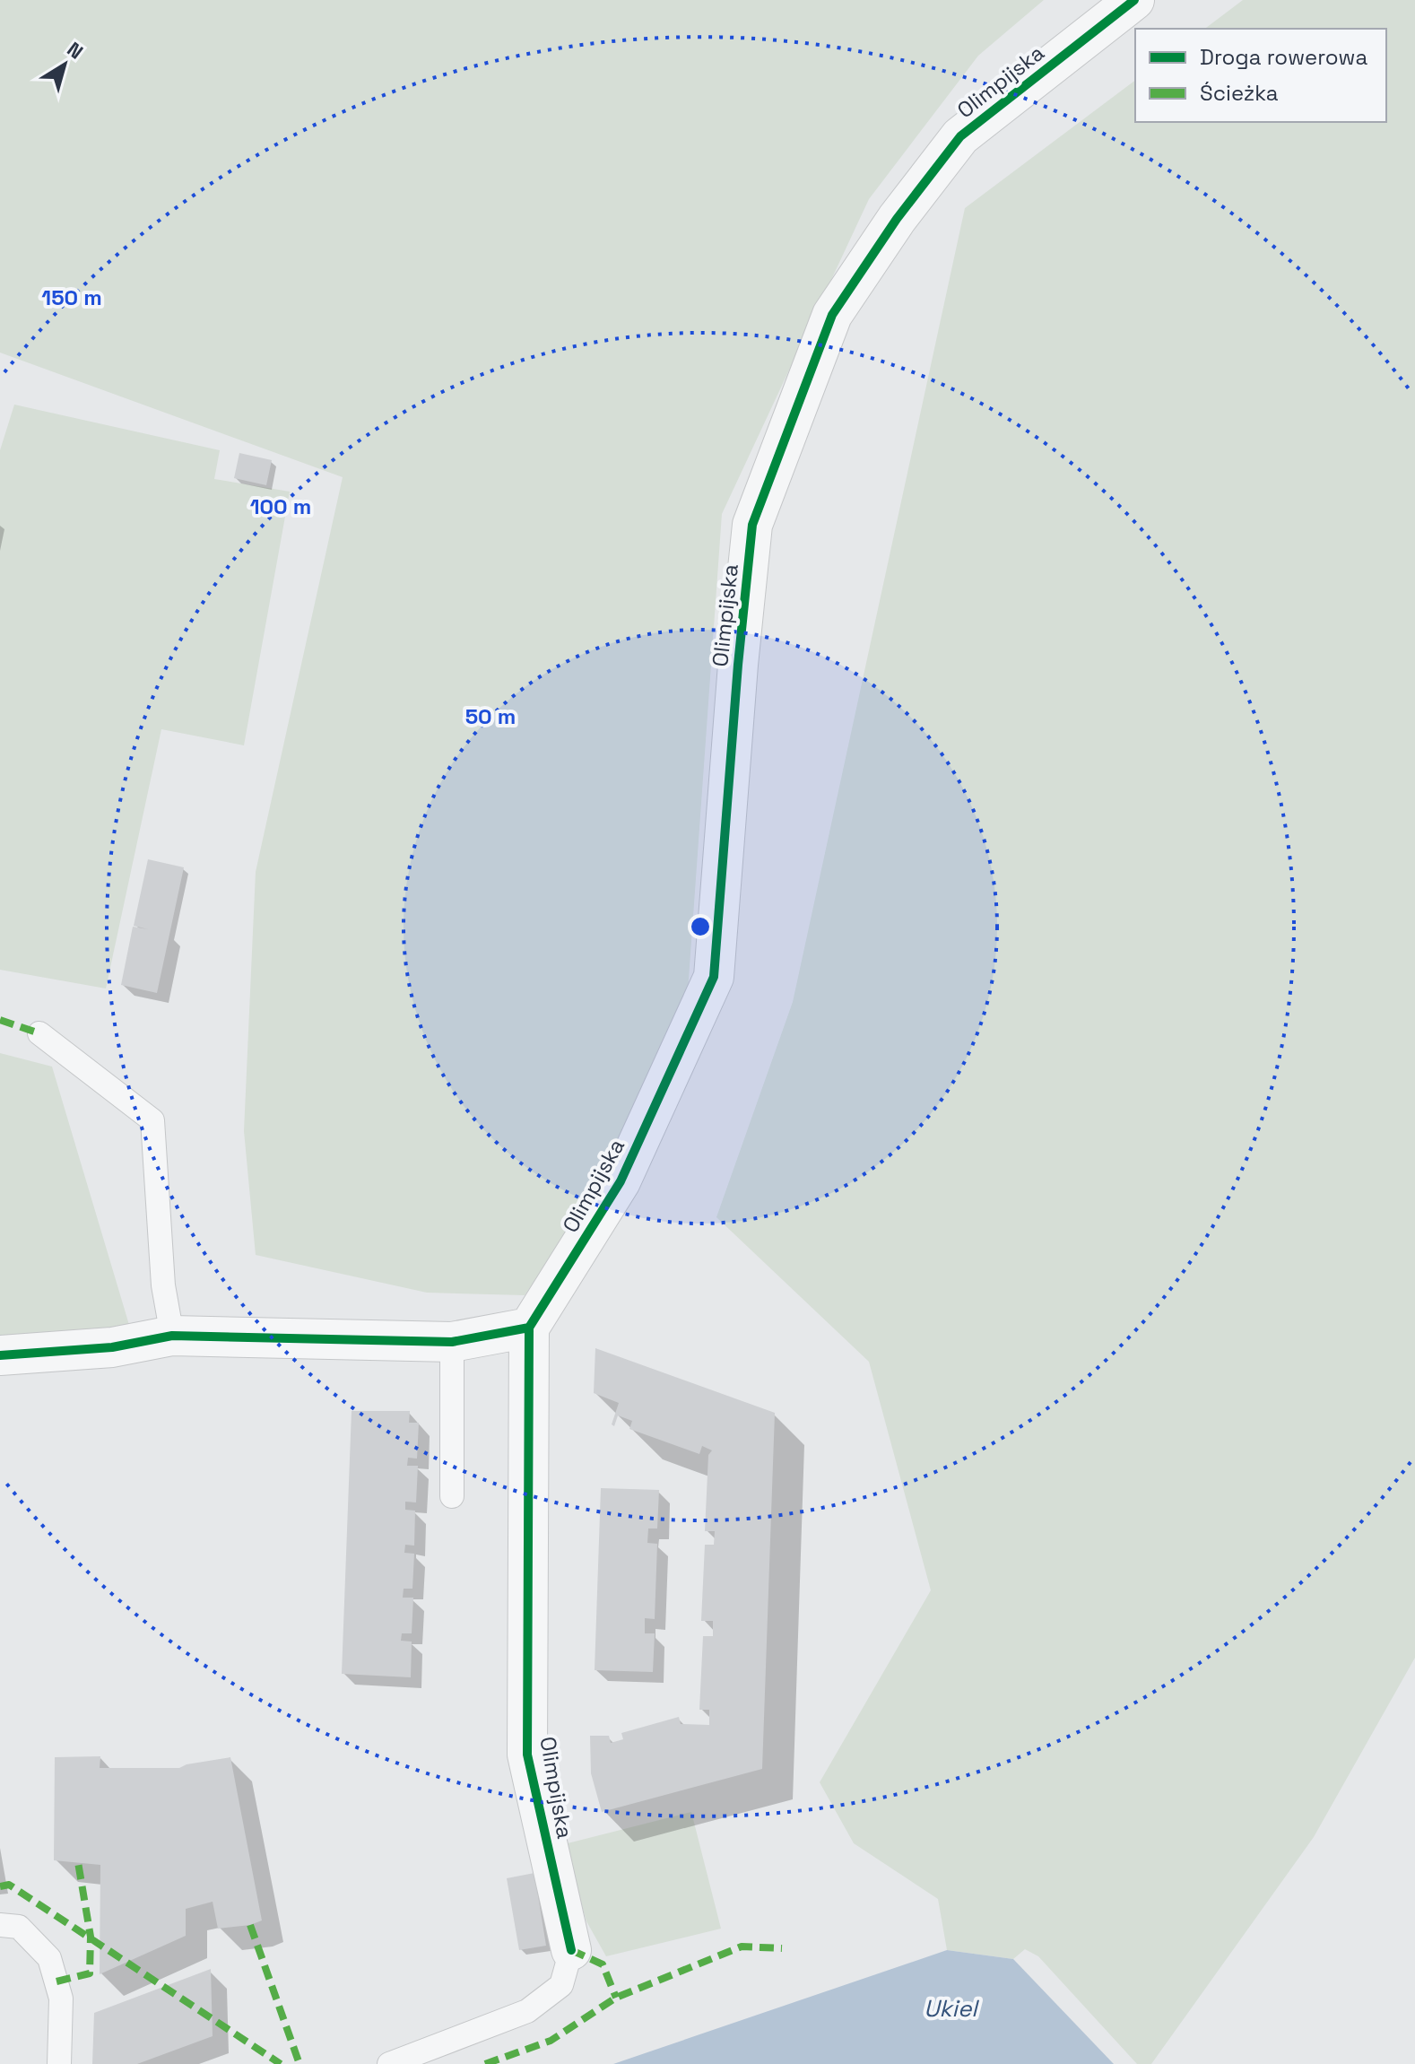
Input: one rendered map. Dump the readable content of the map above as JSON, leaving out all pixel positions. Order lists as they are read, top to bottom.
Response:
{
  "streets": {
    "street": ["Olimpijska"]
  },
  "water": ["Ukiel"],
  "legend": ["Droga rowerowa", "Ścieżka"],
  "north": "top right",
  "rings": ["150 m", "100 m", "50 m"]
}
